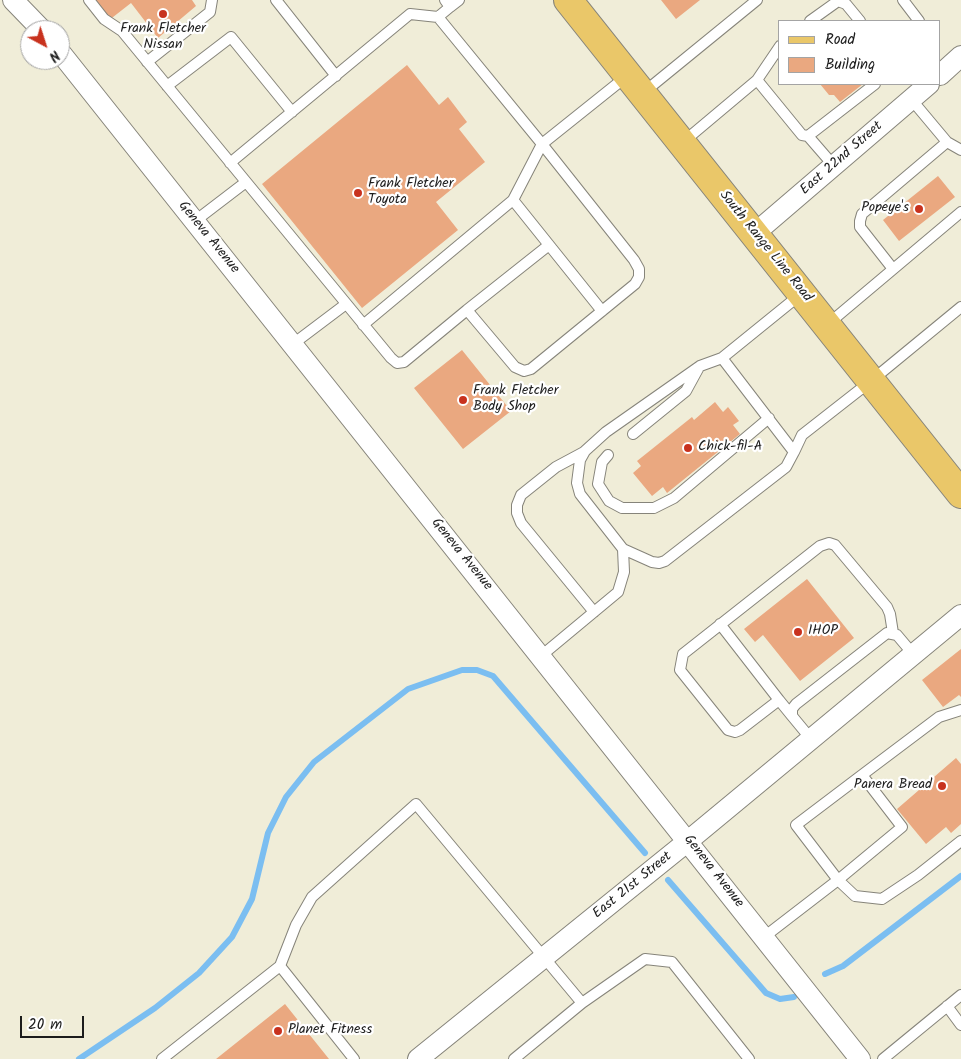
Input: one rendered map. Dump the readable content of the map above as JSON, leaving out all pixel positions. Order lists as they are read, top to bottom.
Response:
{
  "streets": {
    "main road": ["South Range Line Road"],
    "street": ["East 22nd Street", "Geneva Avenue", "East 21st Street"]
  },
  "crossings": [
    ["East 22nd Street", "South Range Line Road"],
    ["Geneva Avenue", "East 21st Street"]
  ],
  "places": [
    "Frank Fletcher Nissan",
    "Frank Fletcher Toyota",
    "Popeye's",
    "Frank Fletcher Body Shop",
    "Chick-fil-A",
    "IHOP",
    "Panera Bread",
    "Planet Fitness"
  ],
  "legend": ["Road", "Building"],
  "scale_bar": "20 m",
  "north": "bottom right"
}
